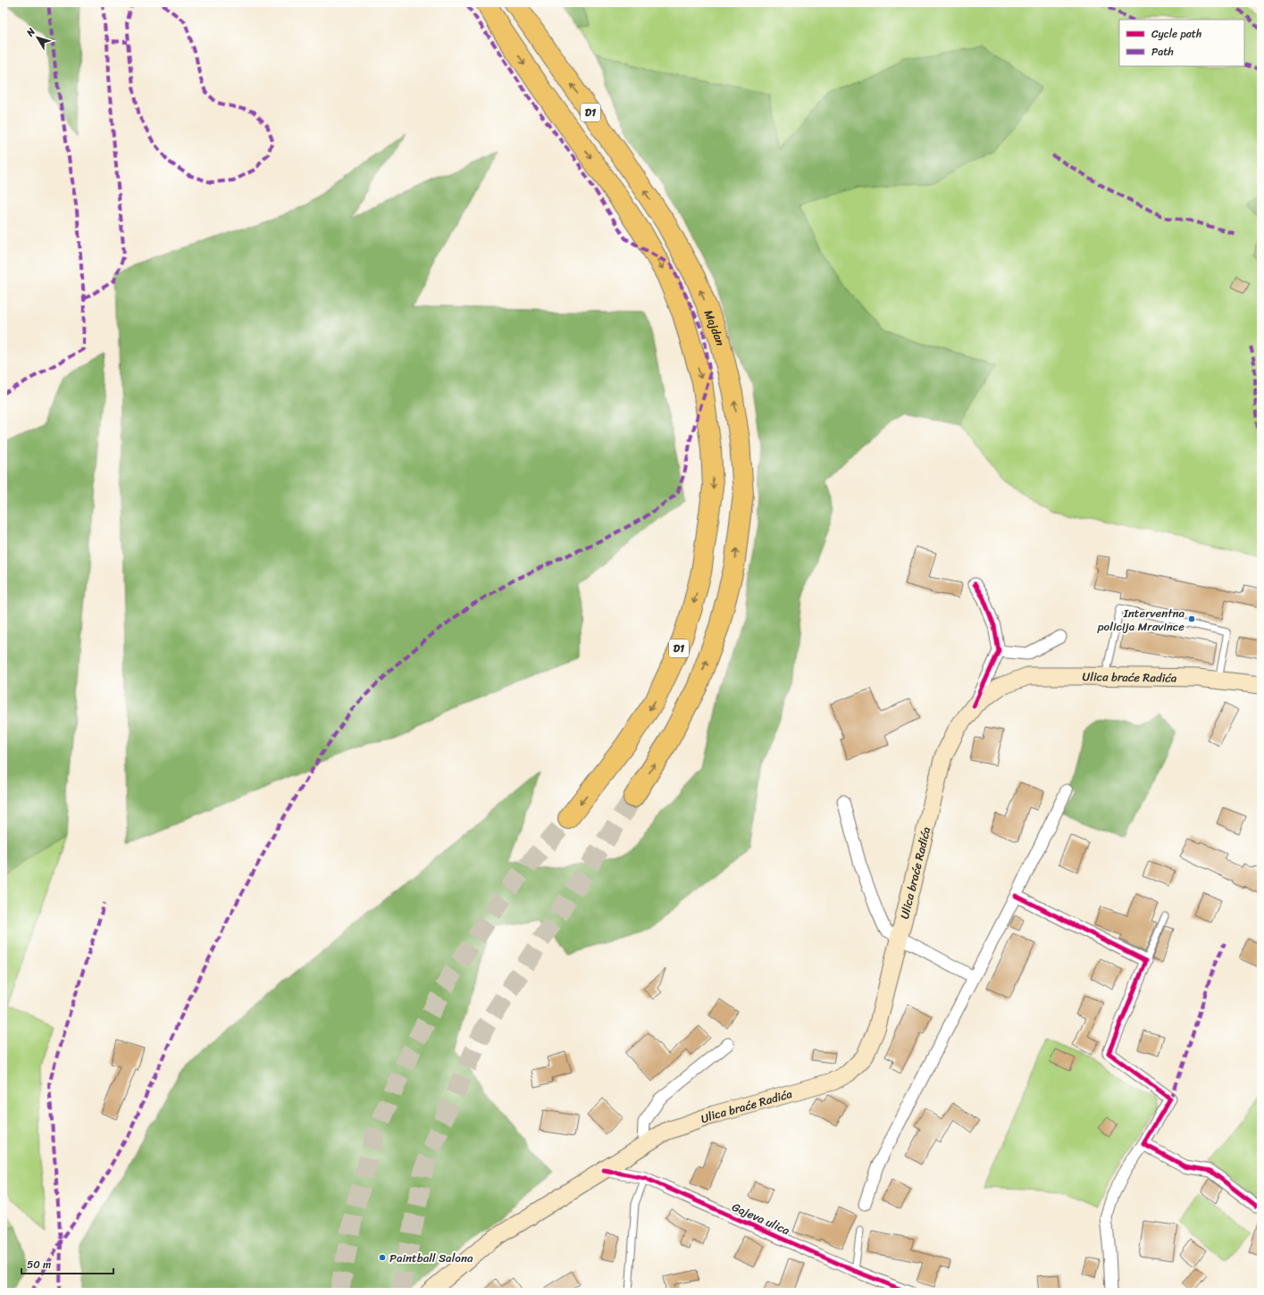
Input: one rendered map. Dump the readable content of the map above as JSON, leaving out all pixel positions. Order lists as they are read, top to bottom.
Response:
{
  "streets": {
    "highway": ["D1", "Majdan"],
    "main road": ["Ulica braće Radića"],
    "street": ["Gajeva ulica"]
  },
  "crossings": [
    ["Ulica braće Radića", "Gajeva ulica"]
  ],
  "one_way": ["Majdan"],
  "places": ["Interventna policija Mravince", "Paintball Salona"],
  "legend": ["Cycle path", "Path"],
  "scale_bar": "50 m",
  "north": "top left"
}
